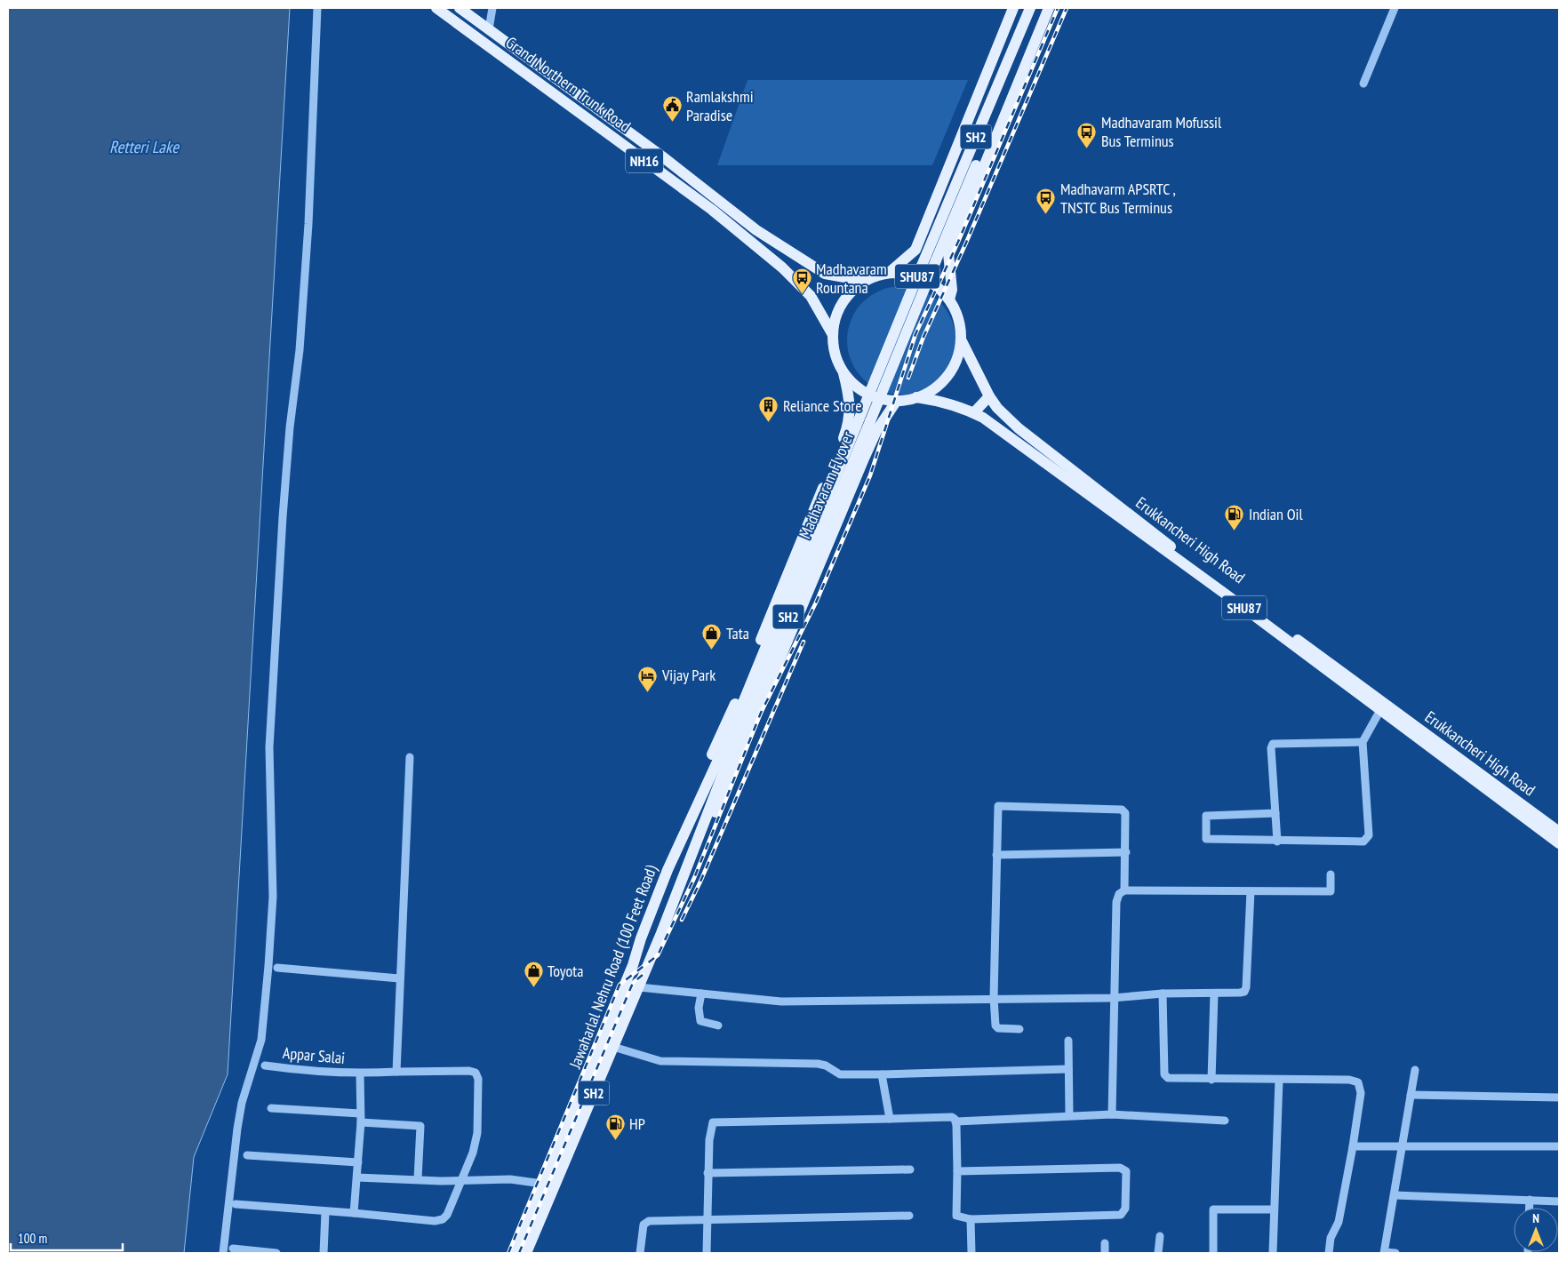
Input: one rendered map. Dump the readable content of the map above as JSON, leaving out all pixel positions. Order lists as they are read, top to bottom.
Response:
{
  "streets": {
    "main road": [
      "Grand Northern Trunk Road",
      "SH2",
      "NH16",
      "SHU87",
      "Madhavaram Flyover",
      "Erukkancheri High Road",
      "Jawaharlal Nehru Road (100 Feet Road)"
    ],
    "street": ["Appar Salai"]
  },
  "crossings": [
    ["Grand Northern Trunk Road", "NH16"],
    ["Grand Northern Trunk Road", "SHU87"],
    ["Grand Northern Trunk Road", "Erukkancheri High Road"],
    ["NH16", "SHU87"],
    ["NH16", "Erukkancheri High Road"],
    ["SHU87", "Erukkancheri High Road"],
    ["Madhavaram Flyover", "Jawaharlal Nehru Road (100 Feet Road)"]
  ],
  "water": ["Retteri Lake"],
  "places": {
    "public building": ["Ramlakshmi Paradise"],
    "bus stop": ["Madhavaram Mofussil Bus Terminus", "Madhavarm APSRTC , TNSTC Bus Terminus", "Madhavaram Rountana"],
    "building": ["Reliance Store"],
    "fuel station": ["Indian Oil", "HP"],
    "shop": ["Tata", "Toyota"],
    "hotel": ["Vijay Park"]
  },
  "scale_bar": "100 m",
  "north": "top"
}
